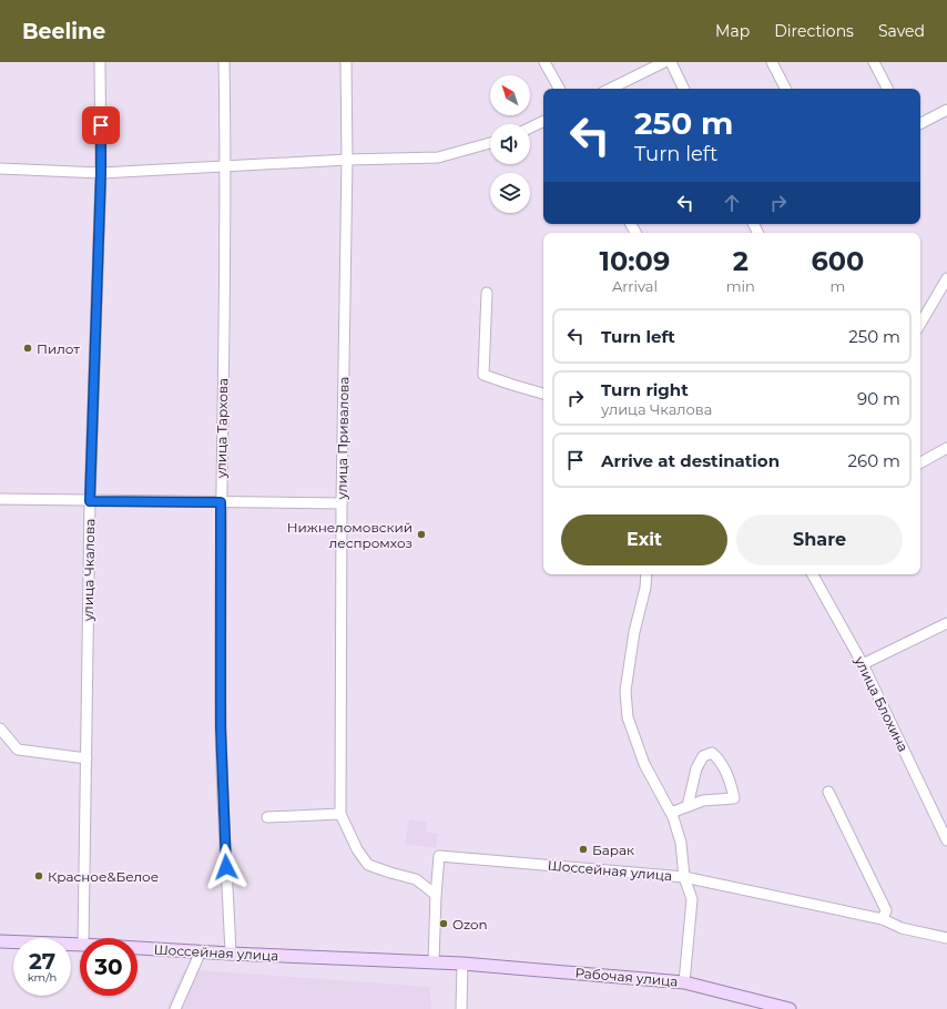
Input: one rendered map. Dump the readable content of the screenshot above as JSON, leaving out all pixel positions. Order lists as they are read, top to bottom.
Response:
{
  "streets": {
    "main road": ["Шоссейная улица", "Рабочая улица"],
    "street": [
      "улица Тархова",
      "улица Привалова",
      "улица Чкалова",
      "улица Блохина"
    ]
  },
  "crossings": [
    ["улица Тархова", "Шоссейная улица"],
    ["Шоссейная улица", "Рабочая улица"]
  ],
  "places": [
    "Пилот",
    "Нижнеломовский леспромхоз",
    "Барак",
    "Красное&Белое",
    "Ozon"
  ],
  "north": "top left",
  "page": {
    "header": "Beeline",
    "nav": ["Map", "Directions", "Saved"],
    "turn": ["250 m", "Turn left"],
    "eta": [
      "10:09",
      "Arrival",
      "2",
      "min",
      "600",
      "m"
    ],
    "list": [
      {
        "name": "Turn left",
        "value": "250 m"
      },
      {
        "name": "Turn right",
        "note": "улица Чкалова",
        "value": "90 m"
      },
      {
        "name": "Arrive at destination",
        "value": "260 m"
      }
    ],
    "buttons": ["Exit", "Share"],
    "speed": "27 km/h",
    "limit": "30"
  }
}
